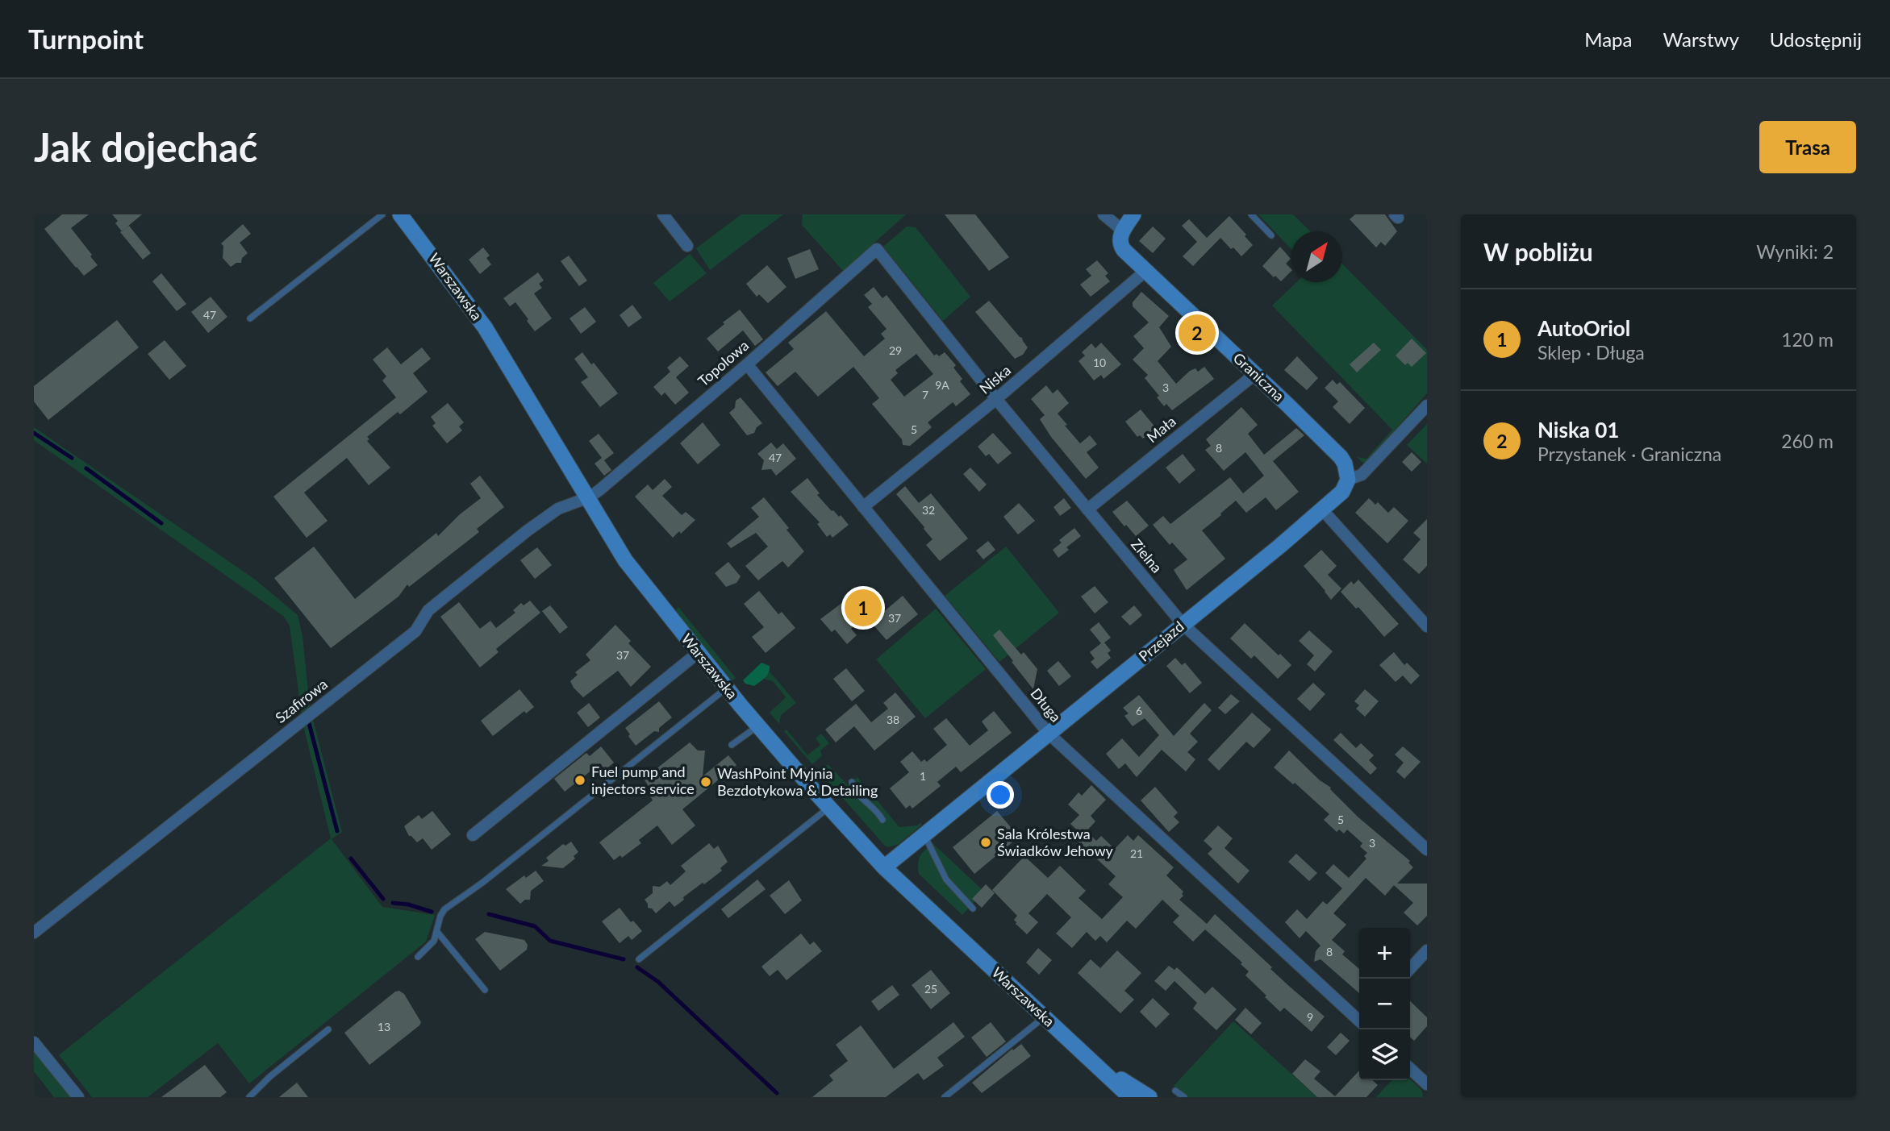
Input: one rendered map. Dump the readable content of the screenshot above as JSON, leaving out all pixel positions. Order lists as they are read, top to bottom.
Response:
{
  "streets": {
    "main road": ["Warszawska", "Graniczna", "Przejazd"],
    "street": [
      "Topolowa",
      "Niska",
      "Mała",
      "Zielna",
      "Szafirowa",
      "Długa"
    ]
  },
  "crossings": [
    ["Warszawska", "Topolowa"],
    ["Warszawska", "Przejazd"],
    ["Warszawska", "Szafirowa"],
    ["Topolowa", "Zielna"],
    ["Topolowa", "Szafirowa"],
    ["Topolowa", "Długa"],
    ["Graniczna", "Niska"],
    ["Graniczna", "Mała"],
    ["Graniczna", "Przejazd"],
    ["Niska", "Zielna"],
    ["Niska", "Długa"],
    ["Mała", "Zielna"],
    ["Zielna", "Przejazd"],
    ["Przejazd", "Długa"]
  ],
  "places": ["Fuel pump and injectors service", "WashPoint Myjnia Bezdotykowa & Detailing", "Sala Królestwa Świadków Jehowy"],
  "house_numbers": [
    "47",
    "29",
    "10",
    "9A",
    "3",
    "7",
    "5",
    "8",
    "47",
    "32",
    "37",
    "37",
    "6",
    "38",
    "1",
    "5",
    "3",
    "21",
    "8",
    "25",
    "9",
    "13"
  ],
  "north": "top right",
  "page": {
    "header": "Turnpoint",
    "nav": ["Mapa", "Warstwy", "Udostępnij"],
    "buttons": "Trasa",
    "title": "Jak dojechać",
    "heading": ["W pobliżu", "Wyniki: 2"],
    "list": [
      {
        "mark": "1",
        "name": "AutoOriol",
        "note": "Sklep · Długa",
        "value": "120 m"
      },
      {
        "mark": "2",
        "name": "Niska 01",
        "note": "Przystanek · Graniczna",
        "value": "260 m"
      }
    ],
    "pins": ["2", "1"],
    "map_buttons": ["+", "−"]
  }
}
